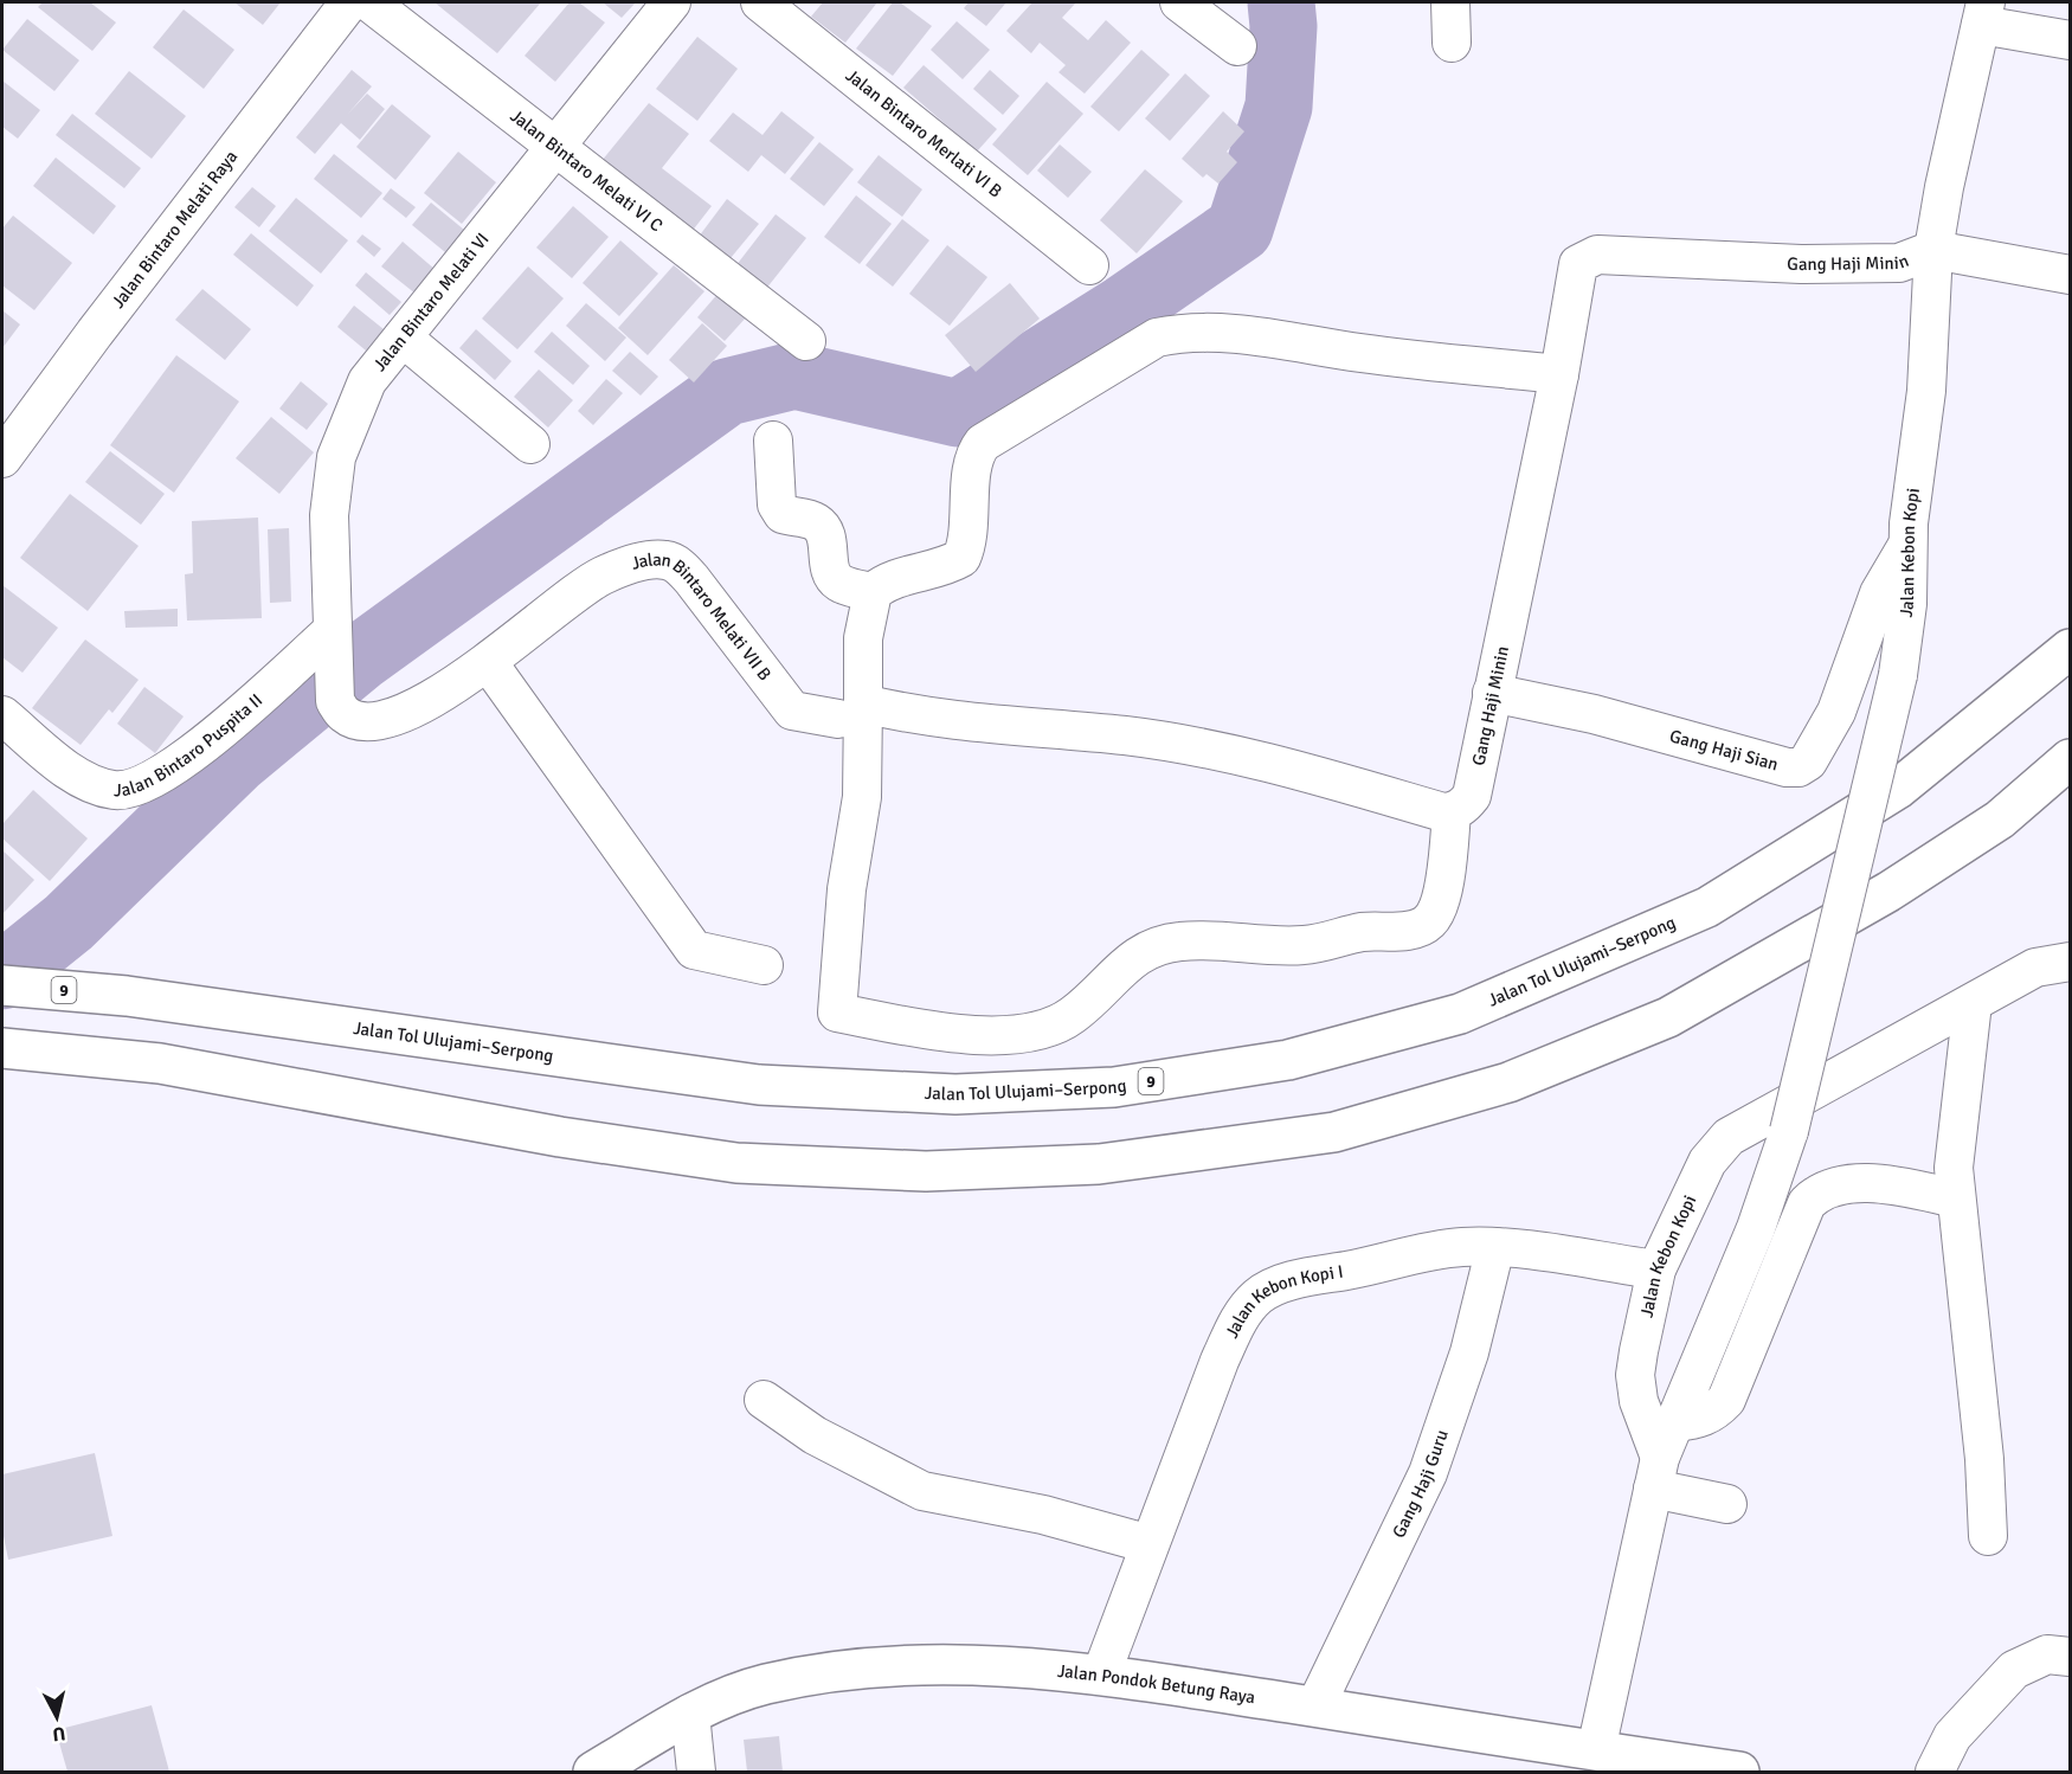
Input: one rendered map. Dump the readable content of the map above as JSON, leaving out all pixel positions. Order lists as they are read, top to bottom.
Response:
{
  "streets": {
    "main road": ["Jalan Tol Ulujami–Serpong", "9", "Jalan Pondok Betung Raya"],
    "street": [
      "Jalan Bintaro Merlati VI B",
      "Jalan Bintaro Melati VI C",
      "Jalan Bintaro Melati Raya",
      "Gang Haji Minin",
      "Jalan Bintaro Melati VI",
      "Jalan Kebon Kopi",
      "Jalan Bintaro Melati VII B",
      "Jalan Bintaro Puspita II",
      "Gang Haji Sian",
      "Jalan Kebon Kopi I",
      "Gang Haji Guru"
    ]
  },
  "crossings": [
    ["Jalan Bintaro Melati VI C", "Jalan Bintaro Melati VI"],
    ["Gang Haji Minin", "Jalan Kebon Kopi"],
    ["Gang Haji Minin", "Gang Haji Sian"],
    ["Jalan Bintaro Melati VI", "Jalan Bintaro Melati VII B"],
    ["Jalan Bintaro Melati VI", "Jalan Bintaro Puspita II"],
    ["Jalan Kebon Kopi", "Gang Haji Sian"],
    ["Jalan Kebon Kopi", "Jalan Kebon Kopi I"],
    ["Jalan Kebon Kopi", "Jalan Pondok Betung Raya"],
    ["Jalan Kebon Kopi I", "Gang Haji Guru"],
    ["Jalan Kebon Kopi I", "Jalan Pondok Betung Raya"],
    ["Gang Haji Guru", "Jalan Pondok Betung Raya"]
  ],
  "north": "bottom"
}
